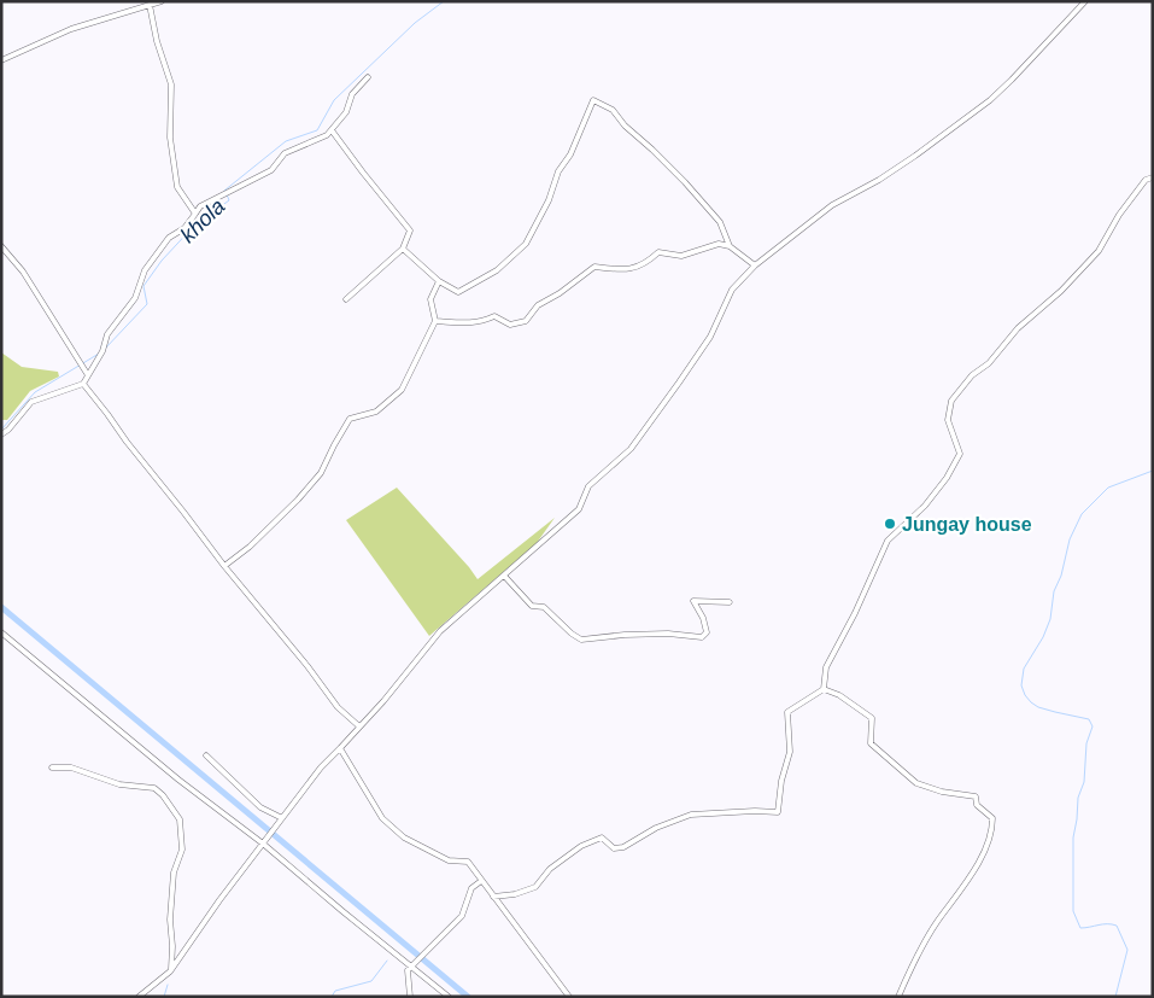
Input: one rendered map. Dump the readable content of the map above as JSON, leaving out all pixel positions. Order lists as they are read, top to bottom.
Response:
{
  "water": ["khola"],
  "places": ["Jungay house"]
}
